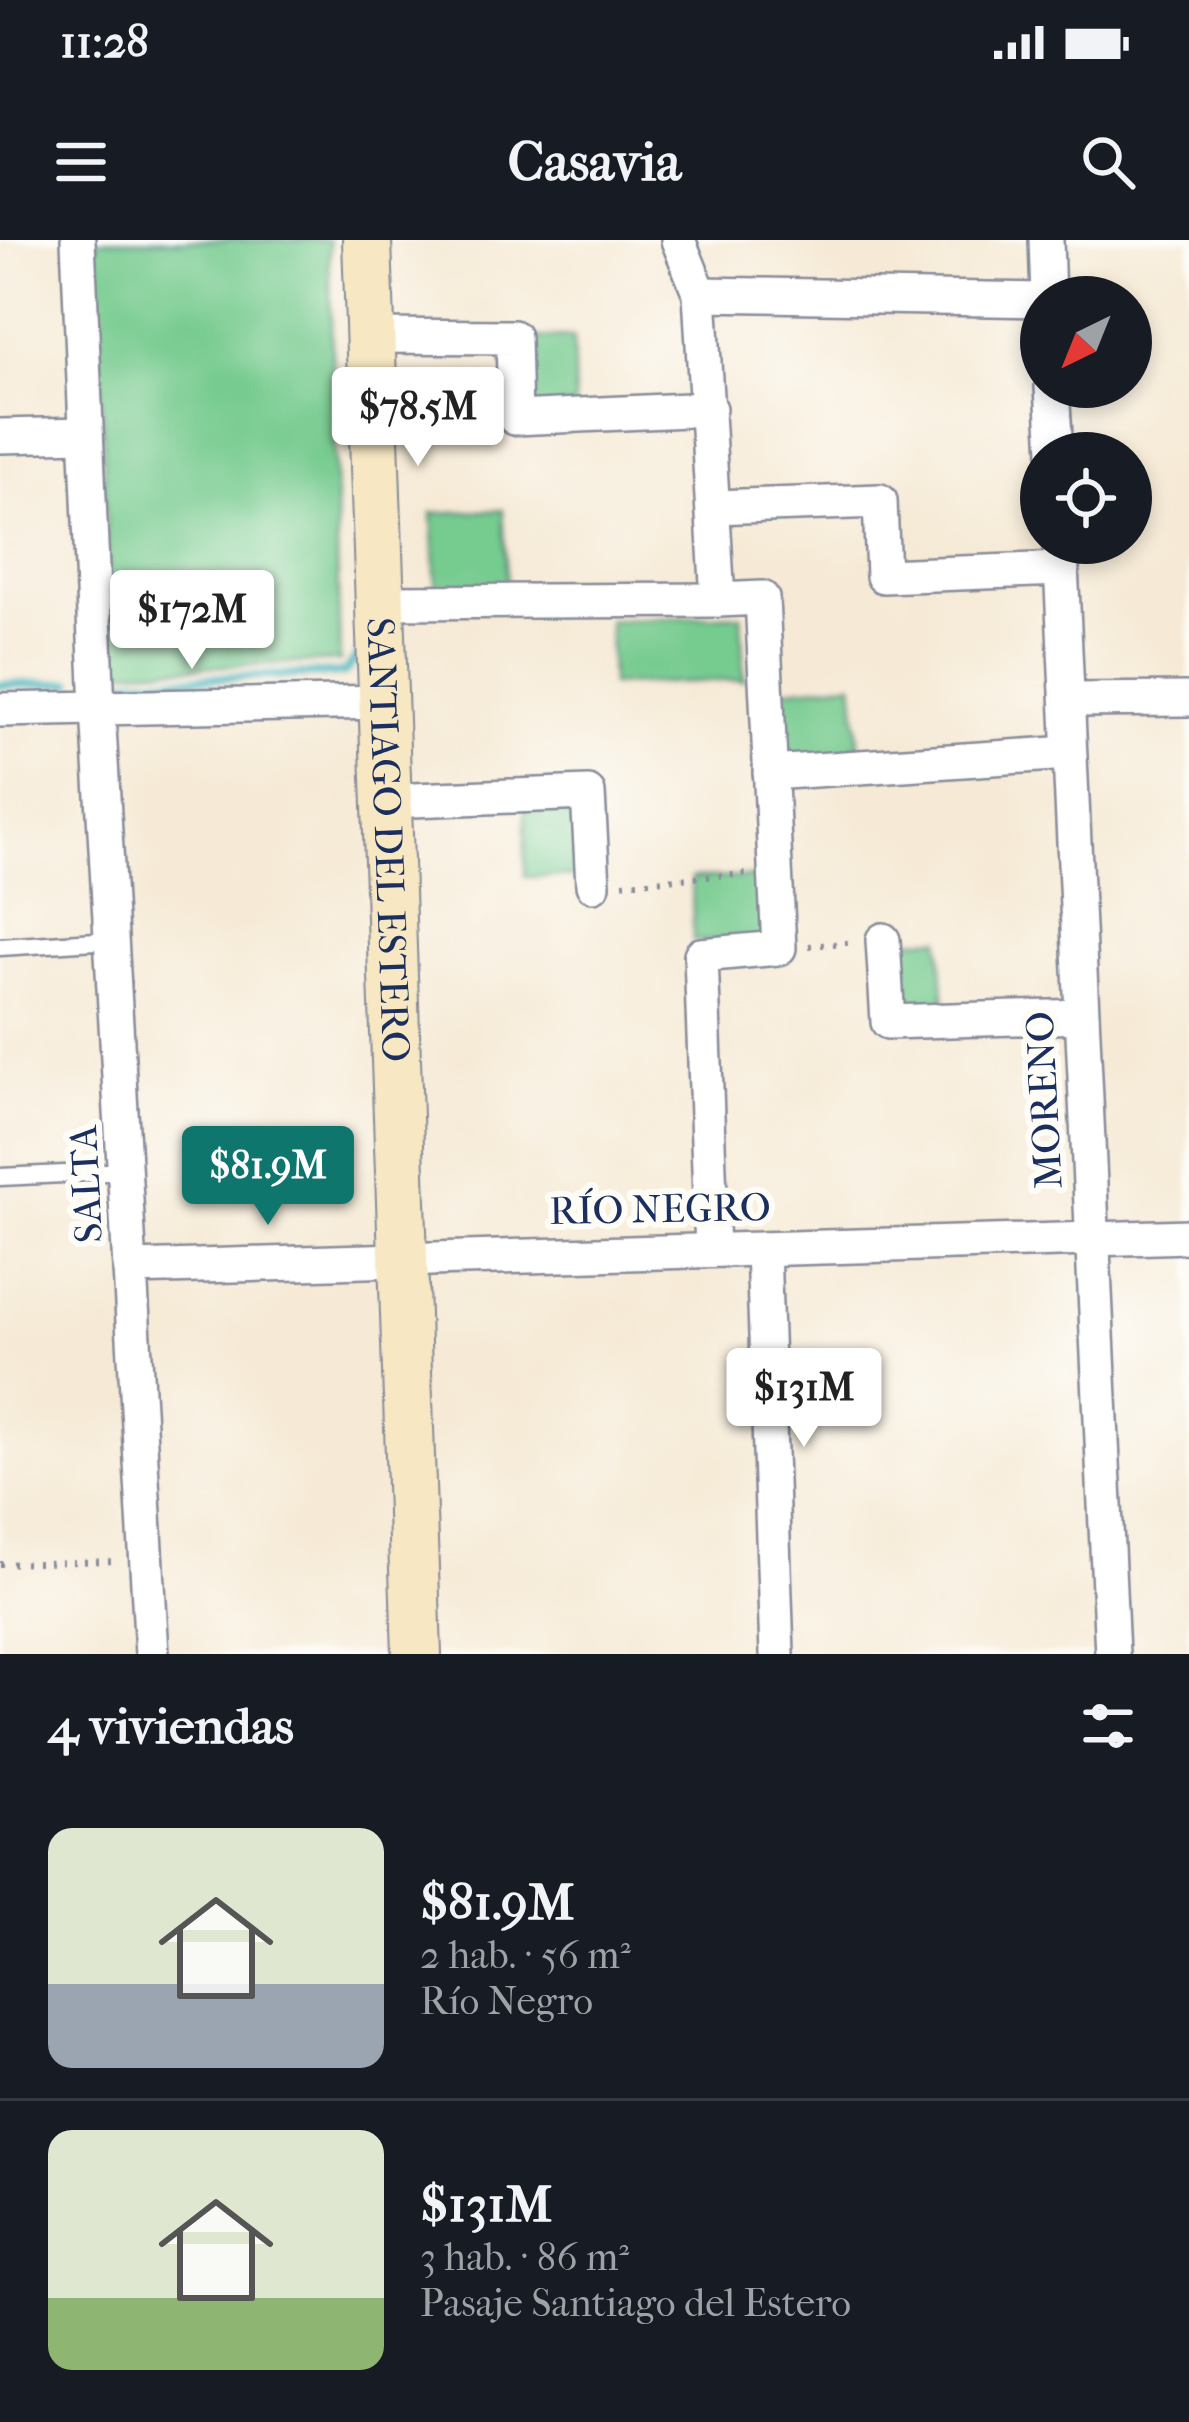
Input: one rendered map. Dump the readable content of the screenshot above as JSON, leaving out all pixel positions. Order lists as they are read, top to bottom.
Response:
{
  "streets": {
    "street": [
      "SANTIAGO DEL ESTERO",
      "MORENO",
      "SALTA",
      "RÍO NEGRO"
    ]
  },
  "crossings": [
    ["SANTIAGO DEL ESTERO", "RÍO NEGRO"],
    ["MORENO", "RÍO NEGRO"],
    ["SALTA", "RÍO NEGRO"]
  ],
  "north": "bottom left",
  "page": {
    "status": "11:28",
    "header": "Casavia",
    "price": [
      "$78.5M",
      "$172M",
      "$81.9M",
      "$131M"
    ],
    "heading": "4 viviendas",
    "list": [
      {
        "name": "$81.9M",
        "note": "2 hab. · 56 m² · Río Negro"
      },
      {
        "name": "$131M",
        "note": "3 hab. · 86 m² · Pasaje Santiago del Estero"
      }
    ]
  }
}
